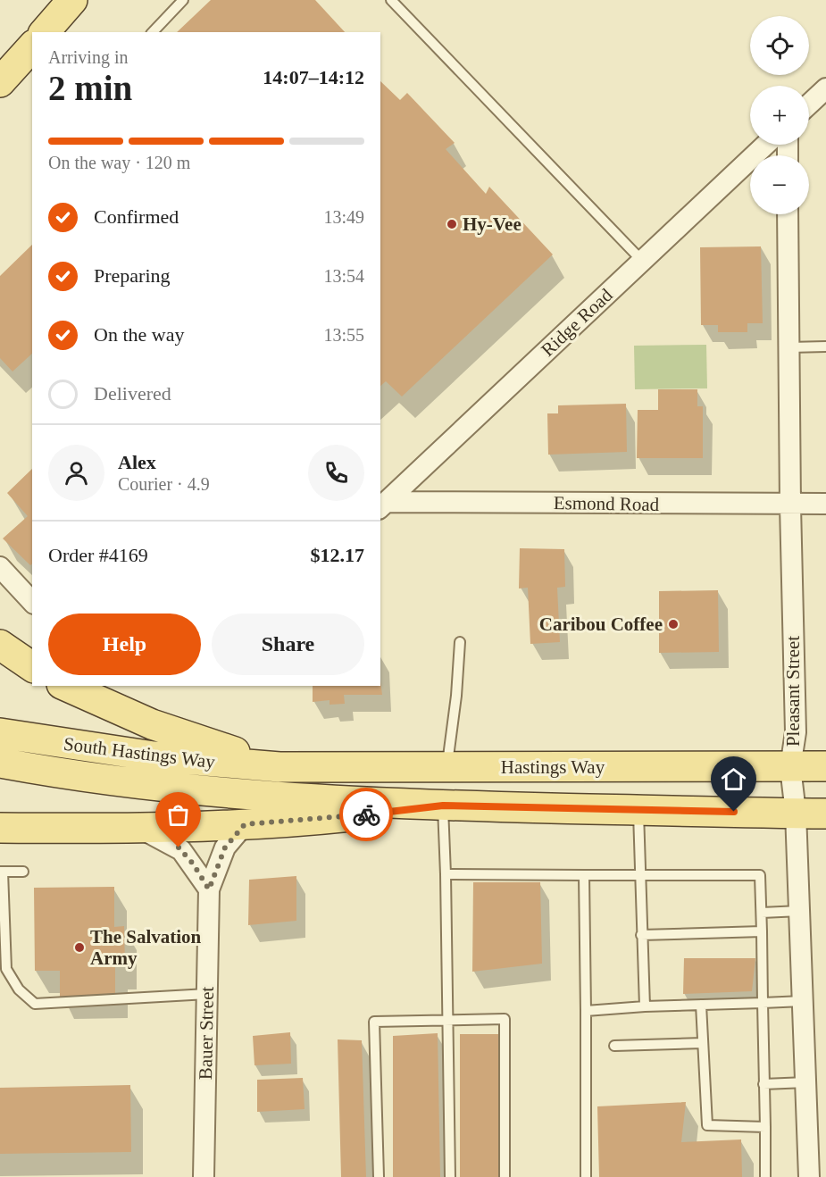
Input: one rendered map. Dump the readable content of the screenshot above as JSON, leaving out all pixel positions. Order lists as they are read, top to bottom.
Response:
{
  "streets": {
    "main road": ["South Hastings Way", "Hastings Way"],
    "street": [
      "Ridge Road",
      "Esmond Road",
      "Pleasant Street",
      "Bauer Street"
    ]
  },
  "crossings": [
    ["Ridge Road", "Esmond Road"],
    ["Esmond Road", "Pleasant Street"],
    ["Pleasant Street", "South Hastings Way"],
    ["Pleasant Street", "Hastings Way"],
    ["South Hastings Way", "Hastings Way"]
  ],
  "places": ["Hy-Vee", "Caribou Coffee", "The Salvation Army"],
  "page": {
    "map_buttons": ["+", "−"],
    "heading": ["2 min", "Arriving in", "14:07–14:12"],
    "panel": [
      "Alex",
      "Courier · 4.9",
      "Order #4169",
      "$12.17"
    ],
    "bar": "On the way · 120 m",
    "list": [
      ["Confirmed", "13:49"],
      ["Preparing", "13:54"],
      ["On the way", "13:55"],
      "Delivered"
    ],
    "buttons": ["Help", "Share"]
  }
}
